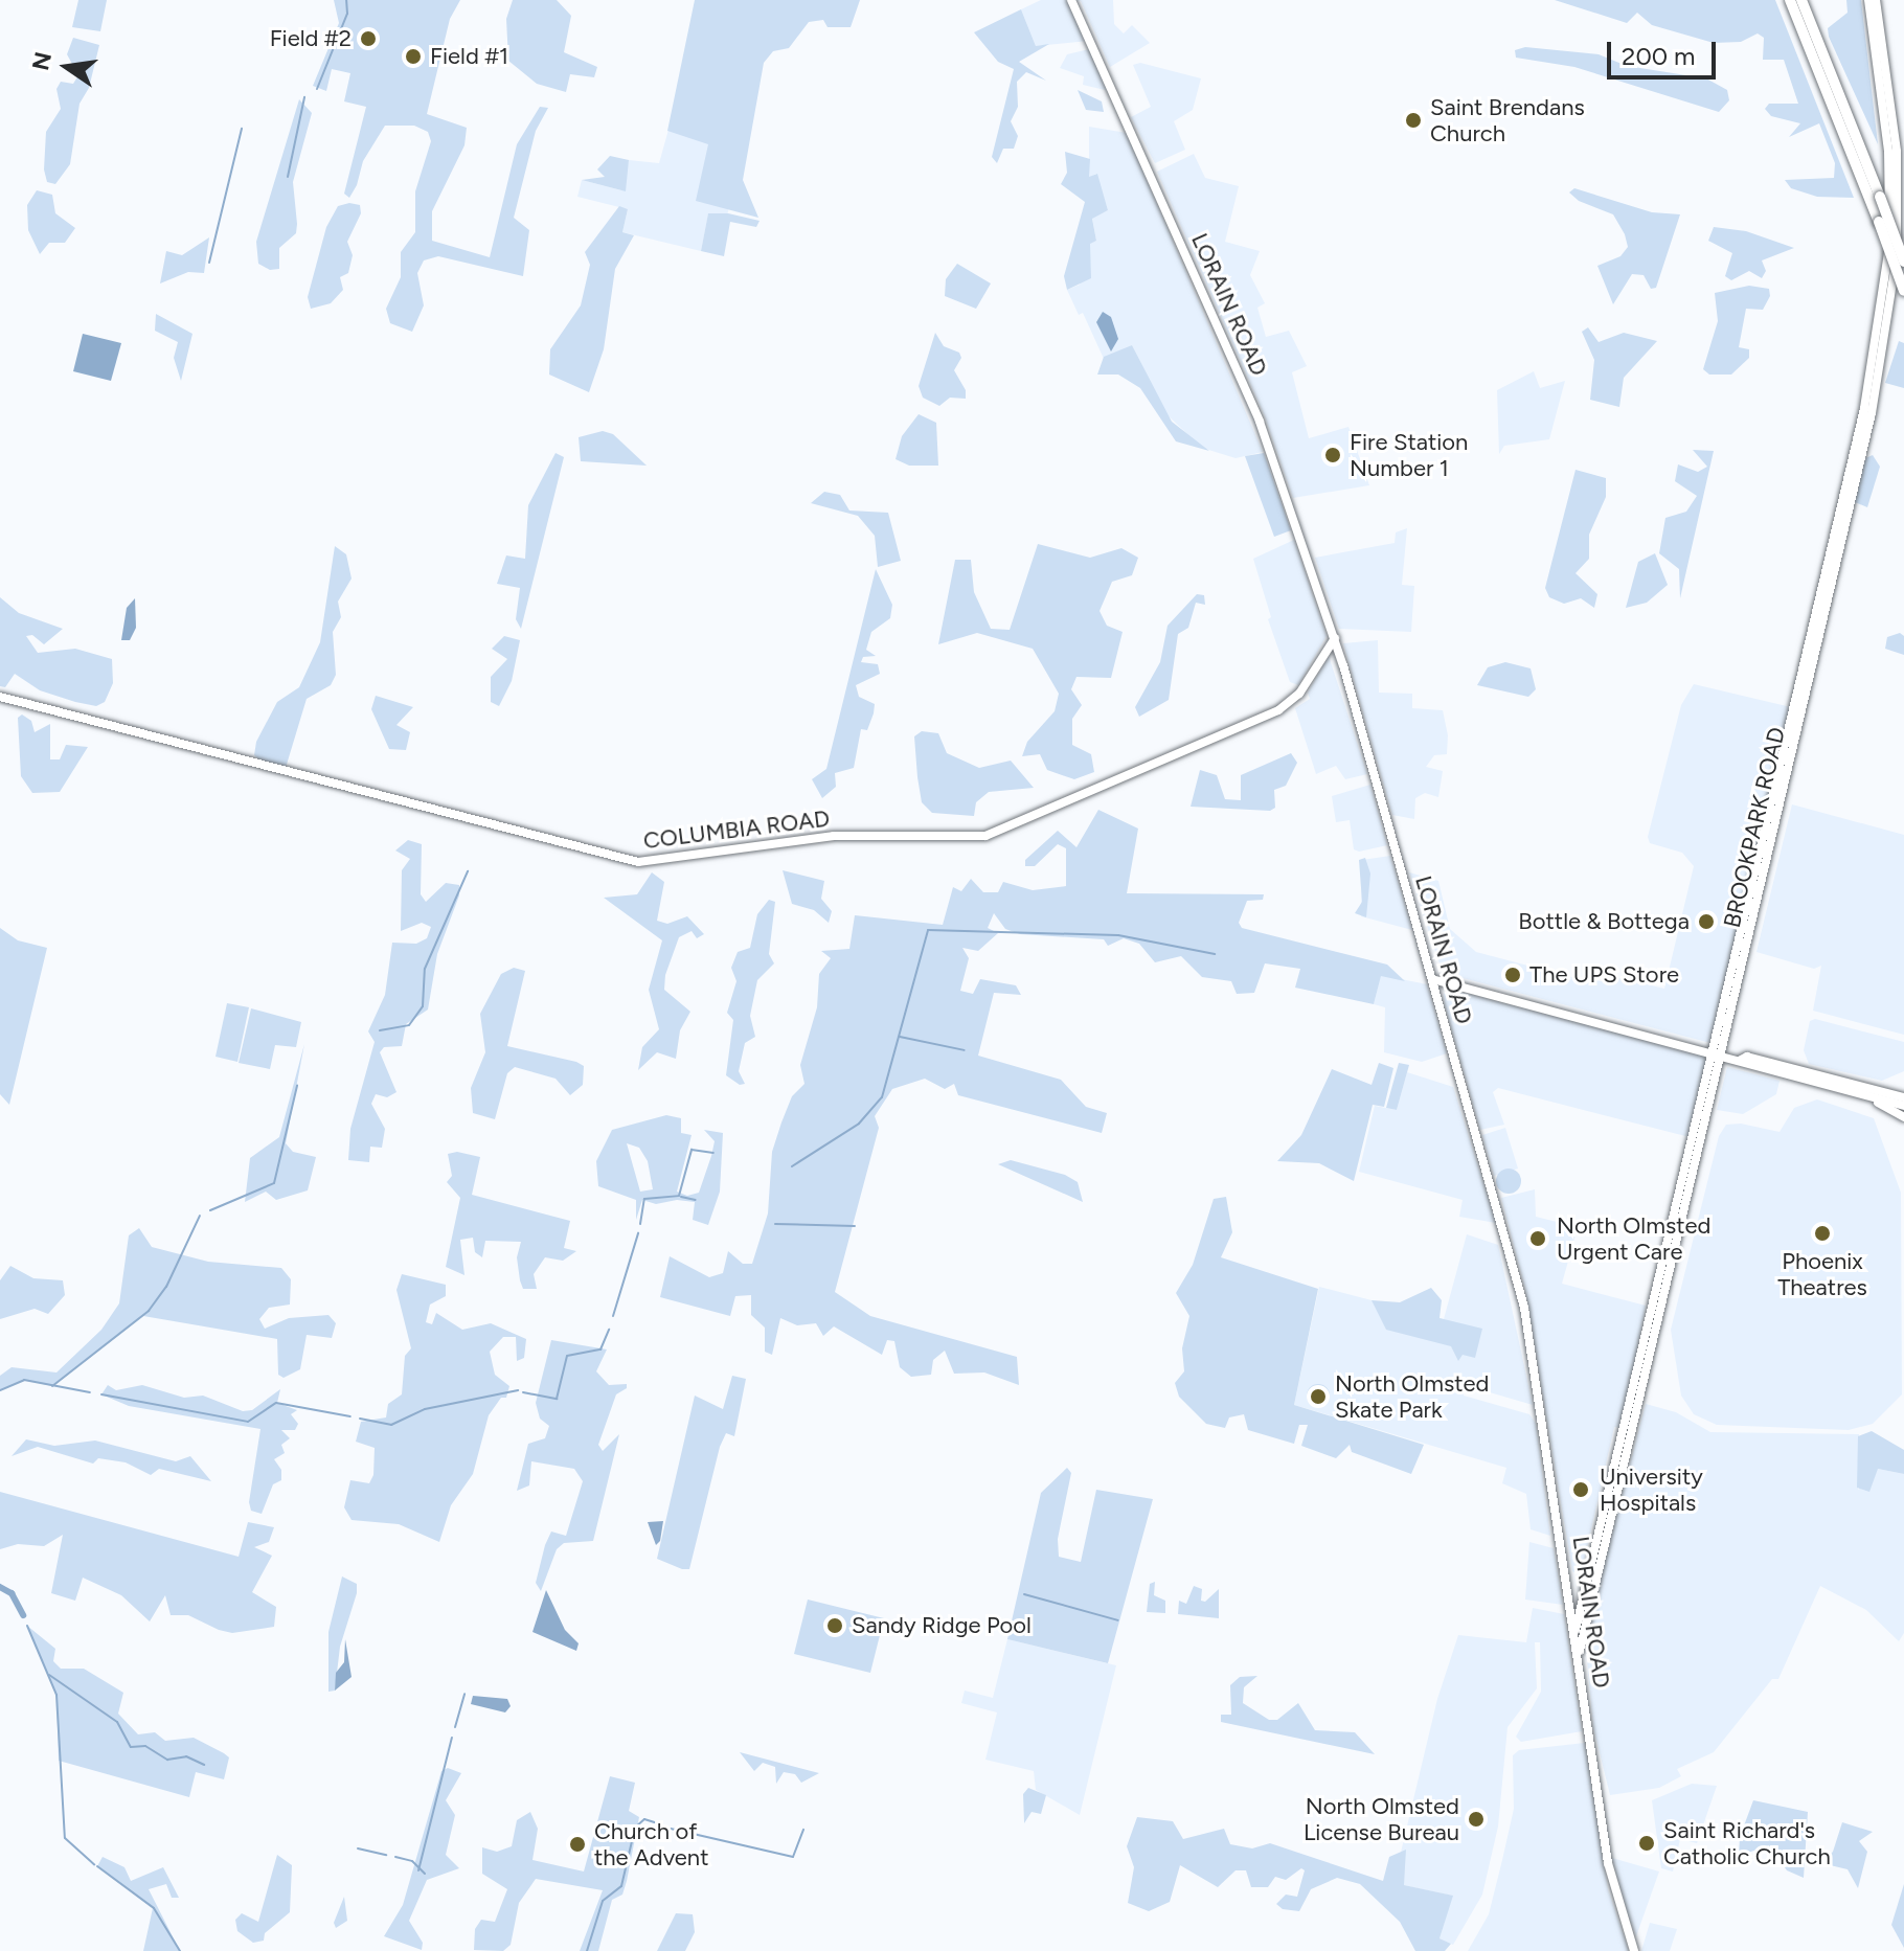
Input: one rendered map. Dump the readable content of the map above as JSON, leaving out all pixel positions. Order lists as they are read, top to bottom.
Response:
{
  "streets": {
    "main road": ["LORAIN ROAD", "BROOKPARK ROAD", "COLUMBIA ROAD"]
  },
  "crossings": [
    ["LORAIN ROAD", "BROOKPARK ROAD"],
    ["LORAIN ROAD", "COLUMBIA ROAD"]
  ],
  "places": [
    "Field #2",
    "Field #1",
    "Saint Brendans Church",
    "Fire Station Number 1",
    "Bottle & Bottega",
    "The UPS Store",
    "Phoenix Theatres",
    "North Olmsted Urgent Care",
    "North Olmsted Skate Park",
    "University Hospitals",
    "Sandy Ridge Pool",
    "North Olmsted License Bureau",
    "Saint Richard's Catholic Church",
    "Church of the Advent"
  ],
  "scale_bar": "200 m",
  "north": "left"
}
